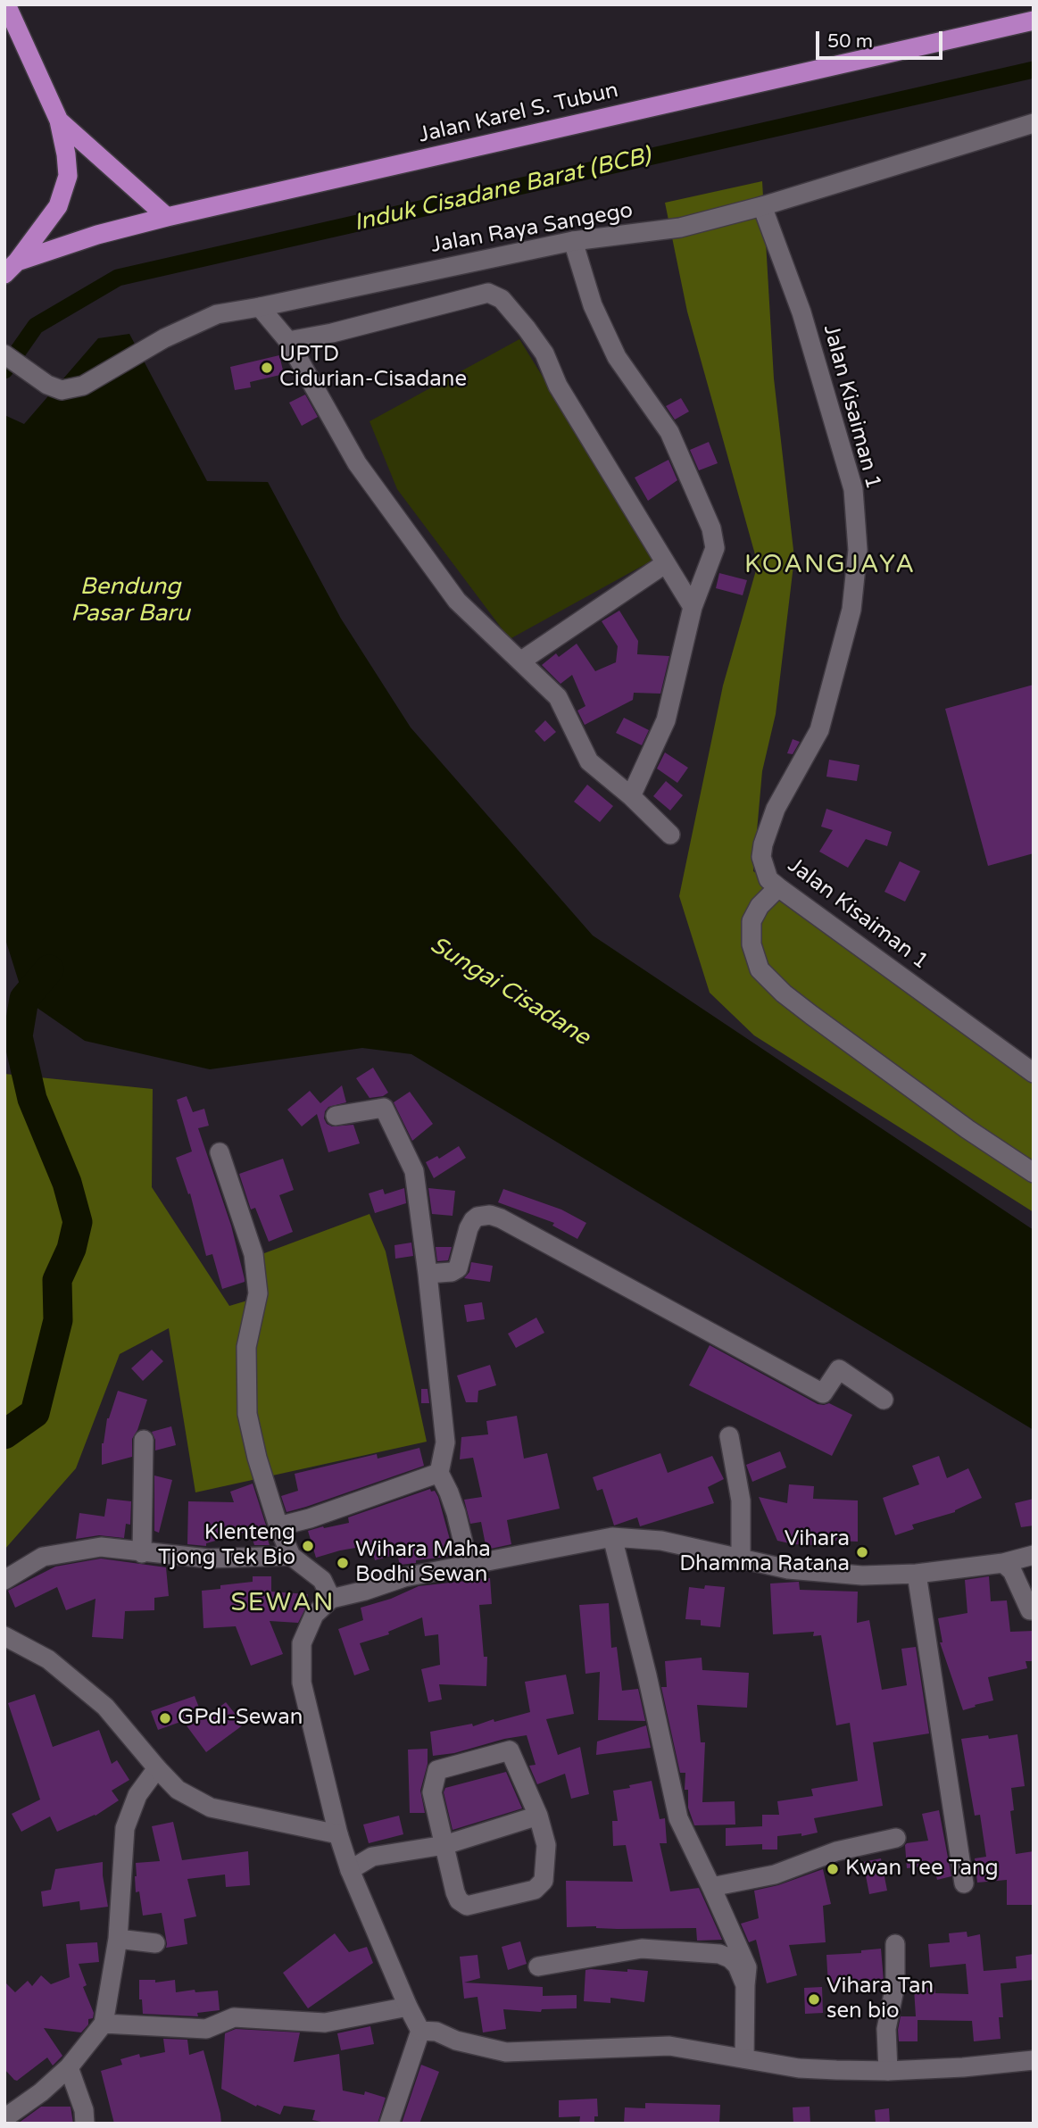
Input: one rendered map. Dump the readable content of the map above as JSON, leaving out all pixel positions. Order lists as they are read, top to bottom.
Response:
{
  "streets": {
    "main road": ["Jalan Karel S. Tubun"],
    "street": ["Jalan Raya Sangego", "Jalan Kisaiman 1"]
  },
  "crossings": [
    ["Jalan Raya Sangego", "Jalan Kisaiman 1"]
  ],
  "districts": ["KOANGJAYA", "SEWAN"],
  "water": ["Induk Cisadane Barat (BCB)", "Bendung Pasar Baru", "Sungai Cisadane"],
  "places": [
    "UPTD Cidurian-Cisadane",
    "Klenteng Tjong Tek Bio",
    "Vihara Dhamma Ratana",
    "Wihara Maha Bodhi Sewan",
    "GPdI-Sewan",
    "Kwan Tee Tang",
    "Vihara Tan sen bio"
  ],
  "scale_bar": "50 m"
}
